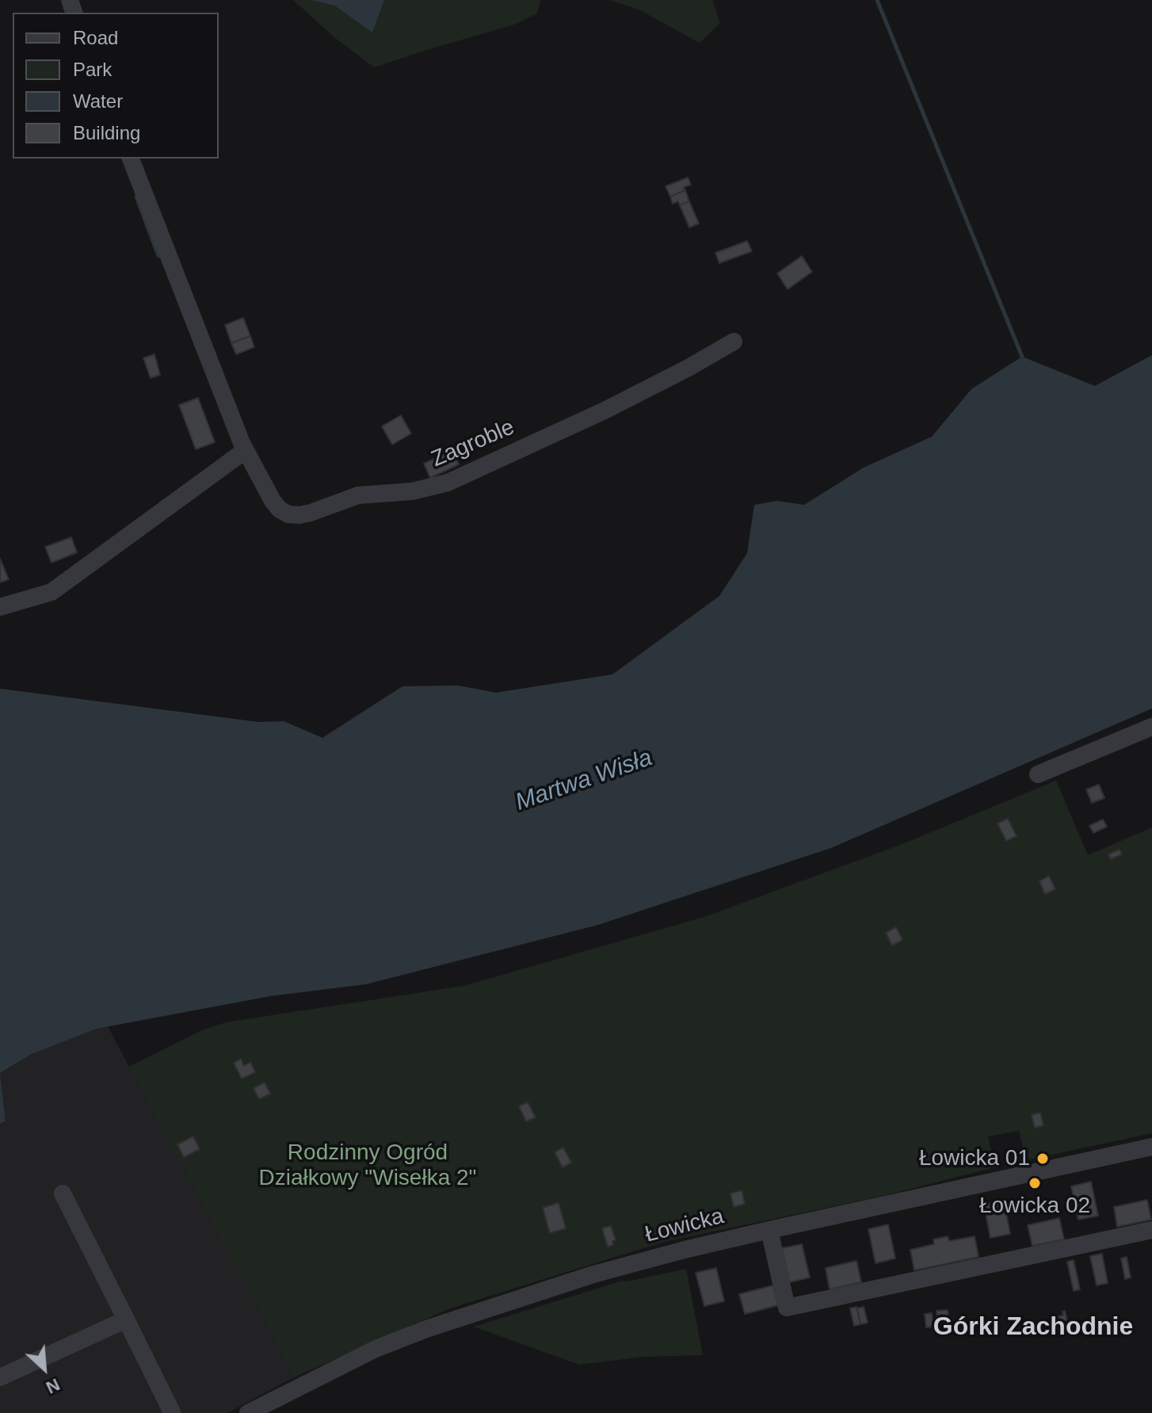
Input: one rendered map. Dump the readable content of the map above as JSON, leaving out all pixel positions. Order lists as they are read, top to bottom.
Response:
{
  "streets": {
    "street": ["Zagroble", "Łowicka"]
  },
  "districts": ["Górki Zachodnie"],
  "water": ["Martwa Wisła"],
  "parks": ["Rodzinny Ogród Działkowy \"Wisełka 2\""],
  "places": ["Łowicka 01", "Łowicka 02"],
  "legend": [
    "Road",
    "Park",
    "Water",
    "Building"
  ],
  "north": "bottom right"
}
